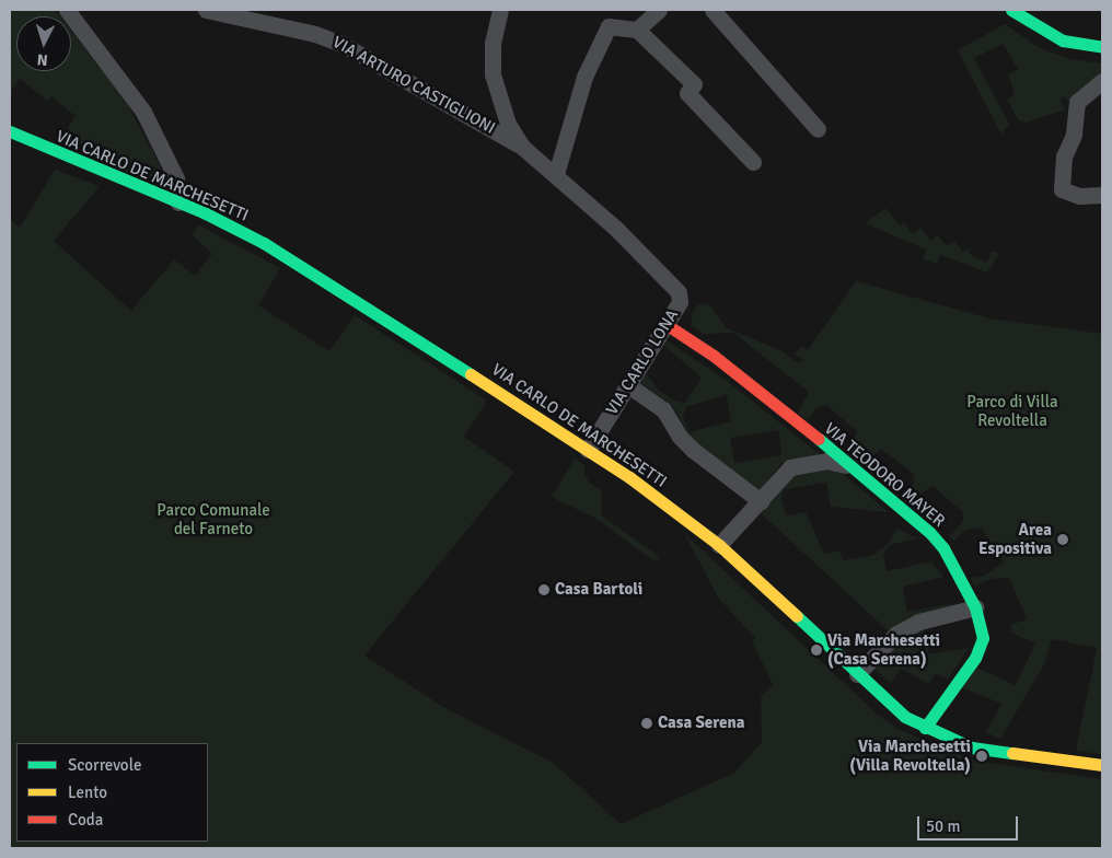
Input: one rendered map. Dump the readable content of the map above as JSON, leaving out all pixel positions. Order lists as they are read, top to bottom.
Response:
{
  "streets": {
    "main road": ["VIA CARLO DE MARCHESETTI", "VIA TEODORO MAYER"],
    "street": ["VIA ARTURO CASTIGLIONI", "VIA CARLO LONA"]
  },
  "crossings": [
    ["VIA CARLO DE MARCHESETTI", "VIA CARLO LONA"],
    ["VIA CARLO DE MARCHESETTI", "VIA TEODORO MAYER"],
    ["VIA CARLO LONA", "VIA TEODORO MAYER"]
  ],
  "parks": ["Parco di Villa Revoltella", "Parco Comunale del Farneto"],
  "places": [
    "Area Espositiva",
    "Casa Bartoli",
    "Via Marchesetti (Casa Serena)",
    "Casa Serena",
    "Via Marchesetti (Villa Revoltella)"
  ],
  "legend": ["Scorrevole", "Lento", "Coda"],
  "scale_bar": "50 m",
  "north": "bottom"
}
